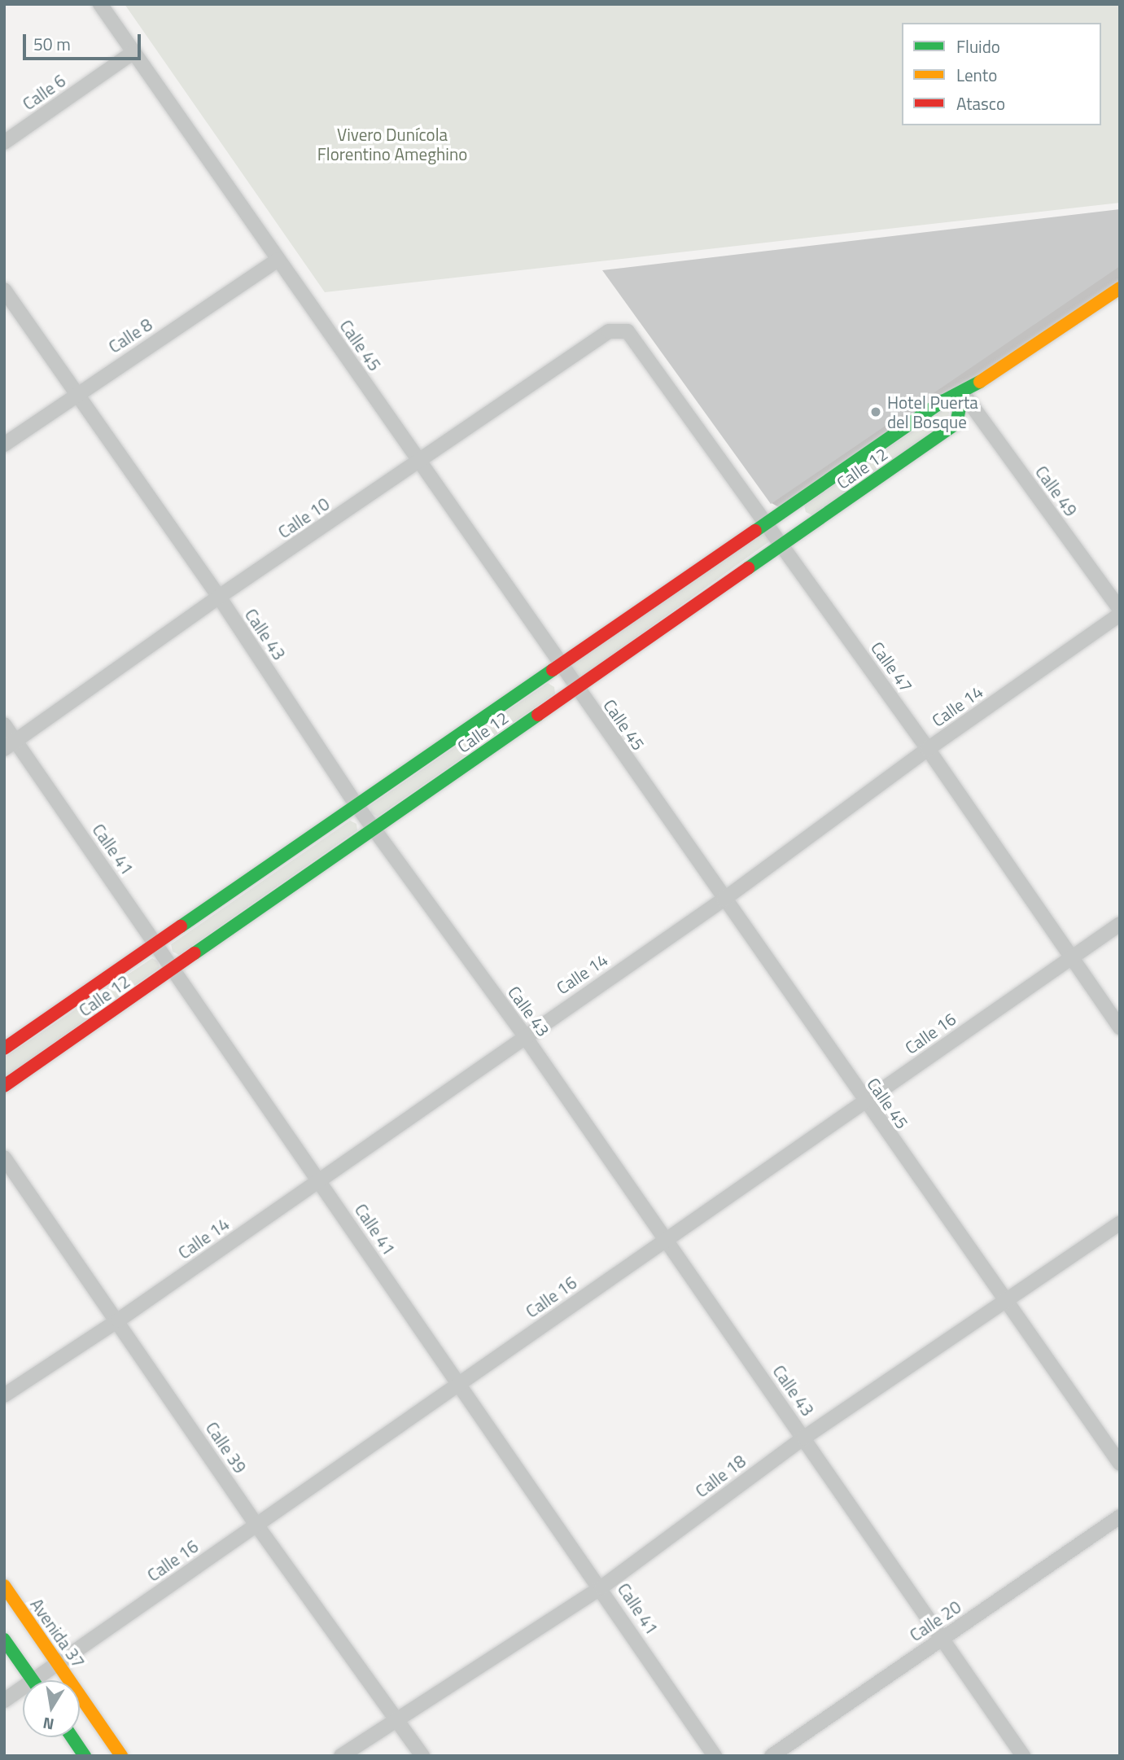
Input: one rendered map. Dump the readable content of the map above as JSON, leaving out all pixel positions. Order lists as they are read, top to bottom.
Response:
{
  "streets": {
    "street": [
      "Calle 6",
      "Calle 8",
      "Calle 45",
      "Calle 12",
      "Calle 49",
      "Calle 10",
      "Calle 43",
      "Calle 47",
      "Calle 14",
      "Calle 41",
      "Calle 16",
      "Calle 39",
      "Calle 18",
      "Calle 20",
      "Avenida 37"
    ]
  },
  "crossings": [
    ["Calle 6", "Calle 45"],
    ["Calle 8", "Calle 45"],
    ["Calle 8", "Calle 43"],
    ["Calle 45", "Calle 12"],
    ["Calle 45", "Calle 10"],
    ["Calle 45", "Calle 14"],
    ["Calle 45", "Calle 16"],
    ["Calle 45", "Calle 18"],
    ["Calle 12", "Calle 49"],
    ["Calle 12", "Calle 43"],
    ["Calle 12", "Calle 47"],
    ["Calle 12", "Calle 41"],
    ["Calle 10", "Calle 43"],
    ["Calle 10", "Calle 47"],
    ["Calle 10", "Calle 41"],
    ["Calle 43", "Calle 14"],
    ["Calle 43", "Calle 16"],
    ["Calle 43", "Calle 18"],
    ["Calle 43", "Calle 20"],
    ["Calle 47", "Calle 14"],
    ["Calle 47", "Calle 16"],
    ["Calle 14", "Calle 41"],
    ["Calle 14", "Calle 39"],
    ["Calle 41", "Calle 16"],
    ["Calle 41", "Calle 18"],
    ["Calle 16", "Calle 39"],
    ["Calle 16", "Avenida 37"],
    ["Calle 39", "Calle 18"]
  ],
  "parks": ["Vivero Dunícola Florentino Ameghino"],
  "places": ["Hotel Puerta del Bosque"],
  "legend": ["Fluido", "Lento", "Atasco"],
  "scale_bar": "50 m",
  "north": "bottom"
}
